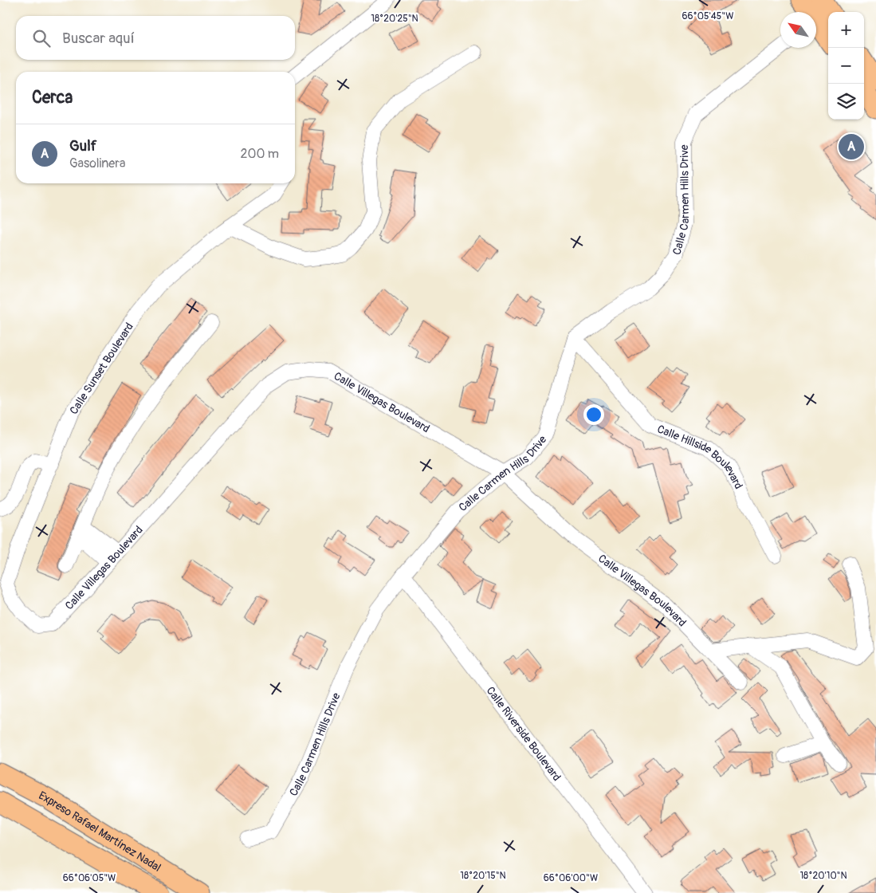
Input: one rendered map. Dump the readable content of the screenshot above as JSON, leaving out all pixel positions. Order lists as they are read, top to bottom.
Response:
{
  "streets": {
    "highway": ["Expreso Rafael Martínez Nadal"],
    "street": [
      "Calle Carmen Hills Drive",
      "Calle Sunset Boulevard",
      "Calle Villegas Boulevard",
      "Calle Hillside Boulevard",
      "Calle Riverside Boulevard"
    ]
  },
  "crossings": [
    ["Calle Carmen Hills Drive", "Calle Villegas Boulevard"],
    ["Calle Carmen Hills Drive", "Calle Hillside Boulevard"],
    ["Calle Carmen Hills Drive", "Calle Riverside Boulevard"],
    ["Calle Sunset Boulevard", "Calle Villegas Boulevard"]
  ],
  "north": "top left",
  "page": {
    "map_buttons": ["+", "−"],
    "search": "Buscar aquí",
    "heading": "Cerca",
    "list": [
      {
        "mark": "A",
        "name": "Gulf",
        "note": "Gasolinera",
        "value": "200 m"
      }
    ],
    "pins": "A"
  },
  "coordinates": [
    "66°05'45\"W",
    "18°20'25\"N",
    "18°20'15\"N",
    "18°20'10\"N",
    "66°06'05\"W",
    "66°06'00\"W"
  ]
}
